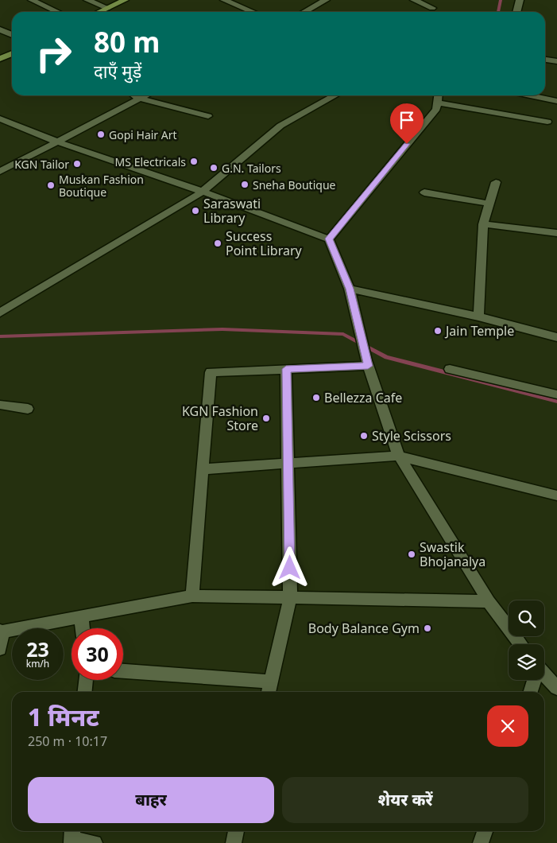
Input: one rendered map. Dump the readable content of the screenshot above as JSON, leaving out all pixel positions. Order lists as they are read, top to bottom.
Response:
{
  "places": [
    "Gopi Hair Art",
    "MS Electricals",
    "KGN Tailor",
    "G.N. Tailors",
    "Sneha Boutique",
    "Muskan Fashion Boutique",
    "Saraswati Library",
    "Success Point Library",
    "Jain Temple",
    "Bellezza Cafe",
    "KGN Fashion Store",
    "Style Scissors",
    "Swastik Bhojanalya",
    "Body Balance Gym"
  ],
  "page": {
    "turn": ["80 m", "दाएँ मुड़ें"],
    "speed": "23 km/h",
    "limit": "30",
    "heading": ["1 मिनट", "250 m · 10:17"],
    "buttons": ["बाहर", "शेयर करें"]
  }
}
